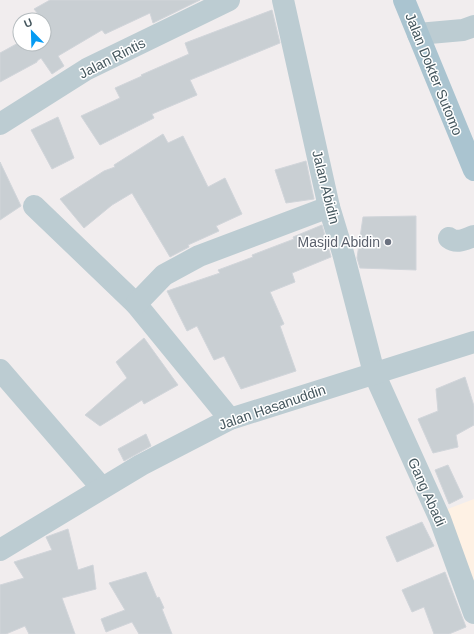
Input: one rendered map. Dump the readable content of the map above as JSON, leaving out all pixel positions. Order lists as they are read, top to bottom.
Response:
{
  "streets": {
    "main road": ["Jalan Dokter Sutomo"],
    "street": [
      "Jalan Rintis",
      "Jalan Abidin",
      "Jalan Hasanuddin",
      "Gang Abadi"
    ]
  },
  "crossings": [
    ["Jalan Abidin", "Jalan Hasanuddin"],
    ["Jalan Abidin", "Gang Abadi"],
    ["Jalan Hasanuddin", "Gang Abadi"]
  ],
  "places": ["Masjid Abidin"],
  "north": "top left"
}
